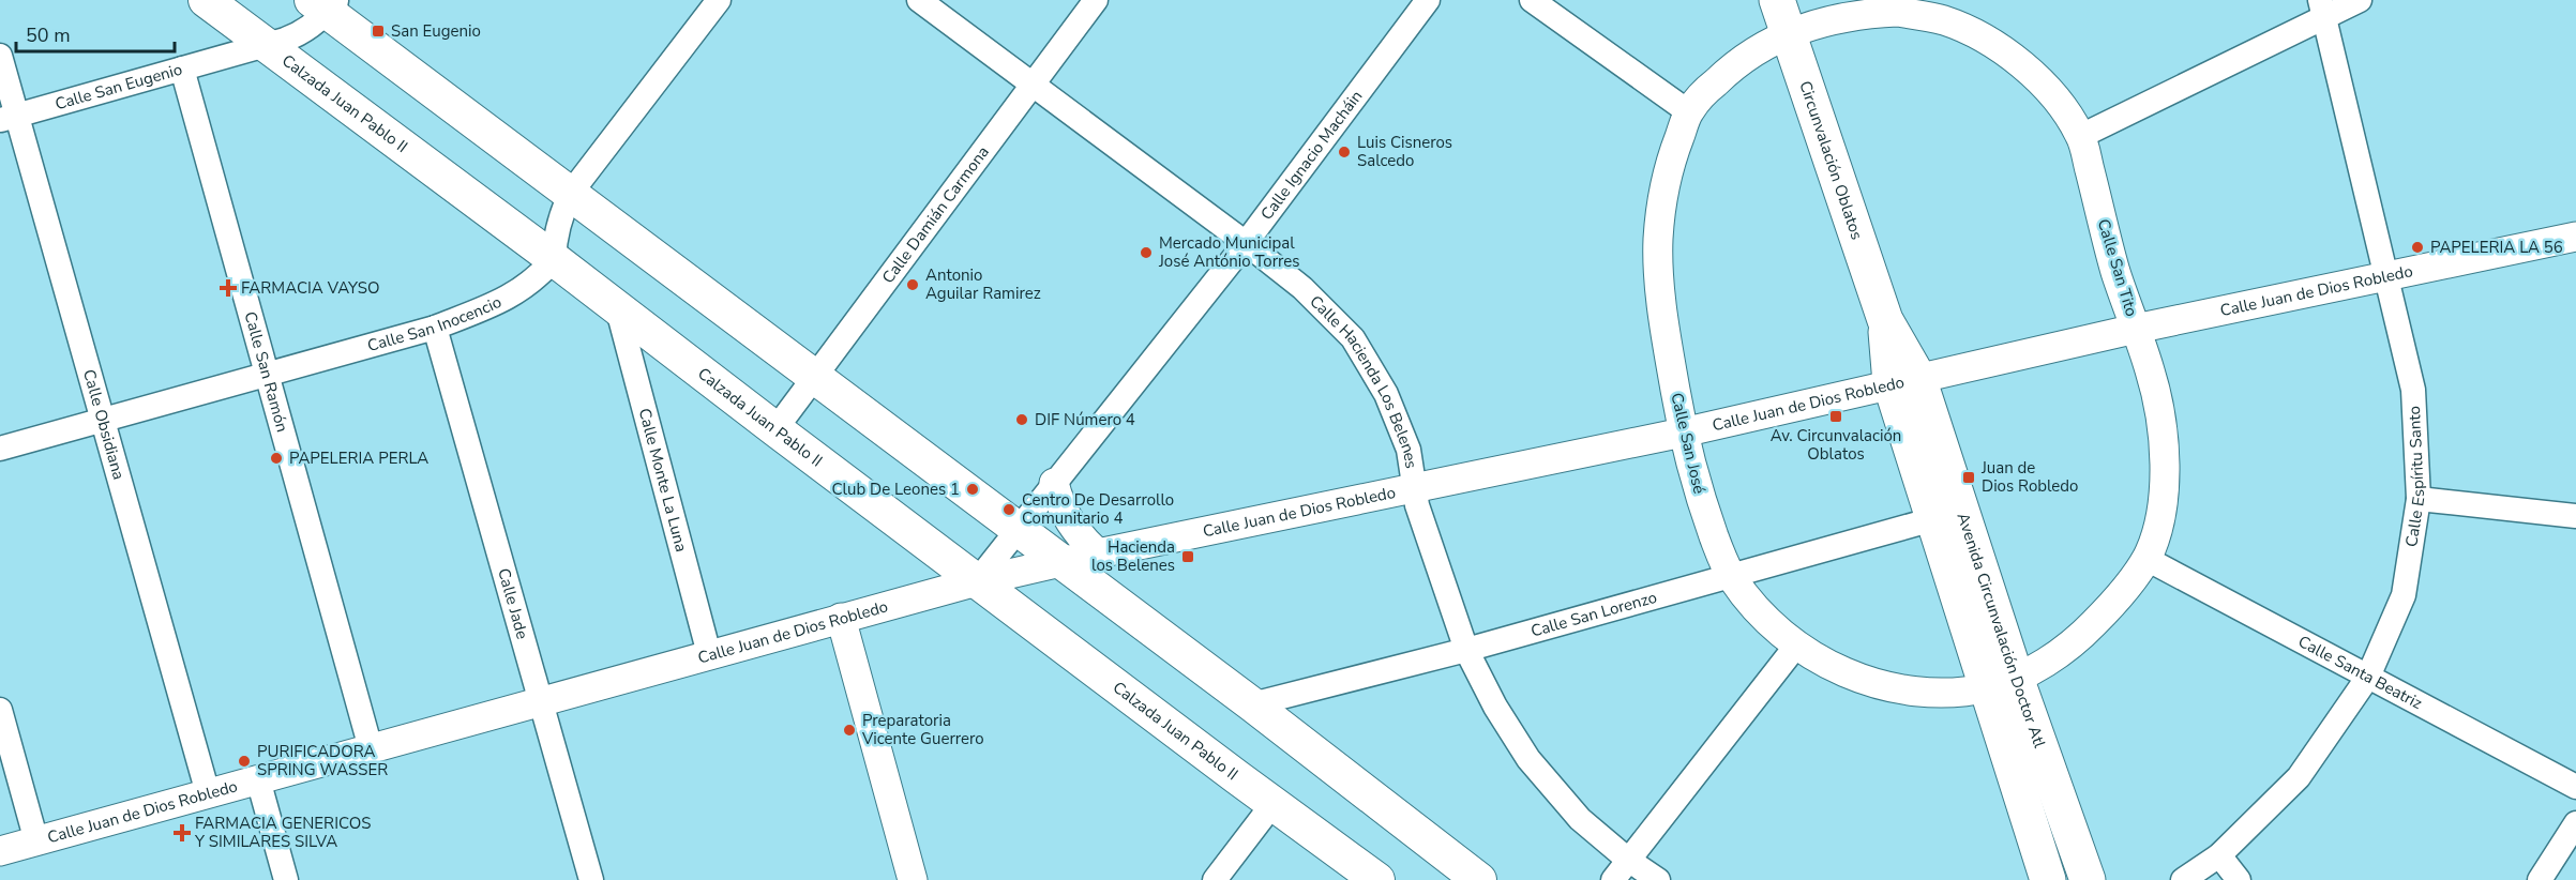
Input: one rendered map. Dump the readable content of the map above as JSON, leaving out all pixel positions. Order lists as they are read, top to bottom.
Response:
{
  "streets": {
    "main road": ["Calzada Juan Pablo II", "Circunvalación Oblatos", "Avenida Circunvalación Doctor Atl"],
    "street": [
      "Calle San Eugenio",
      "Calle Ignacio Macháin",
      "Calle Damián Carmona",
      "Calle San Tito",
      "Calle Juan de Dios Robledo",
      "Calle San Inocencio",
      "Calle San Ramón",
      "Calle Hacienda Los Belenes",
      "Calle Obsidiana",
      "Calle San José",
      "Calle Espíritu Santo",
      "Calle Monte La Luna",
      "Calle Jade",
      "Calle San Lorenzo",
      "Calle Santa Beatriz"
    ]
  },
  "crossings": [
    ["Calle San Eugenio", "Calzada Juan Pablo II"],
    ["Calle San Eugenio", "Calle San Ramón"],
    ["Calle San Eugenio", "Calle Obsidiana"],
    ["Calzada Juan Pablo II", "Calle Ignacio Macháin"],
    ["Calzada Juan Pablo II", "Calle Damián Carmona"],
    ["Calzada Juan Pablo II", "Calle Juan de Dios Robledo"],
    ["Calzada Juan Pablo II", "Calle San Inocencio"],
    ["Calzada Juan Pablo II", "Calle Monte La Luna"],
    ["Calle Ignacio Macháin", "Calle Juan de Dios Robledo"],
    ["Calle Ignacio Macháin", "Calle Hacienda Los Belenes"],
    ["Circunvalación Oblatos", "Calle San Tito"],
    ["Circunvalación Oblatos", "Calle Juan de Dios Robledo"],
    ["Circunvalación Oblatos", "Calle San José"],
    ["Circunvalación Oblatos", "Avenida Circunvalación Doctor Atl"],
    ["Calle Damián Carmona", "Calle Hacienda Los Belenes"],
    ["Calle San Tito", "Calle Juan de Dios Robledo"],
    ["Calle San Tito", "Calle San José"],
    ["Calle San Tito", "Avenida Circunvalación Doctor Atl"],
    ["Calle San Tito", "Calle Santa Beatriz"],
    ["Calle Juan de Dios Robledo", "Calle San Ramón"],
    ["Calle Juan de Dios Robledo", "Calle Hacienda Los Belenes"],
    ["Calle Juan de Dios Robledo", "Calle Obsidiana"],
    ["Calle Juan de Dios Robledo", "Calle San José"],
    ["Calle Juan de Dios Robledo", "Calle Espíritu Santo"],
    ["Calle Juan de Dios Robledo", "Calle Monte La Luna"],
    ["Calle Juan de Dios Robledo", "Calle Jade"],
    ["Calle Juan de Dios Robledo", "Avenida Circunvalación Doctor Atl"],
    ["Calle San Inocencio", "Calle San Ramón"],
    ["Calle San Inocencio", "Calle Obsidiana"],
    ["Calle San Inocencio", "Calle Jade"],
    ["Calle Hacienda Los Belenes", "Calle San Lorenzo"],
    ["Calle San José", "Calle San Lorenzo"],
    ["Calle San José", "Avenida Circunvalación Doctor Atl"],
    ["Calle Espíritu Santo", "Calle Santa Beatriz"],
    ["Calle San Lorenzo", "Avenida Circunvalación Doctor Atl"]
  ],
  "places": {
    "transit": [
      "San Eugenio",
      "Av. Circunvalación Oblatos",
      "Juan de Dios Robledo",
      "Hacienda los Belenes"
    ],
    "other": [
      "Luis Cisneros Salcedo",
      "PAPELERIA LA 56",
      "Mercado Municipal José António Torres",
      "Antonio Aguilar Ramirez",
      "DIF Número 4",
      "PAPELERIA PERLA",
      "Club De Leones 1",
      "Centro De Desarrollo Comunitario 4",
      "Preparatoria Vicente Guerrero",
      "PURIFICADORA SPRING WASSER"
    ],
    "health": ["FARMACIA VAYSO", "FARMACIA GENERICOS Y SIMILARES SILVA"]
  },
  "scale_bar": "50 m"
}
